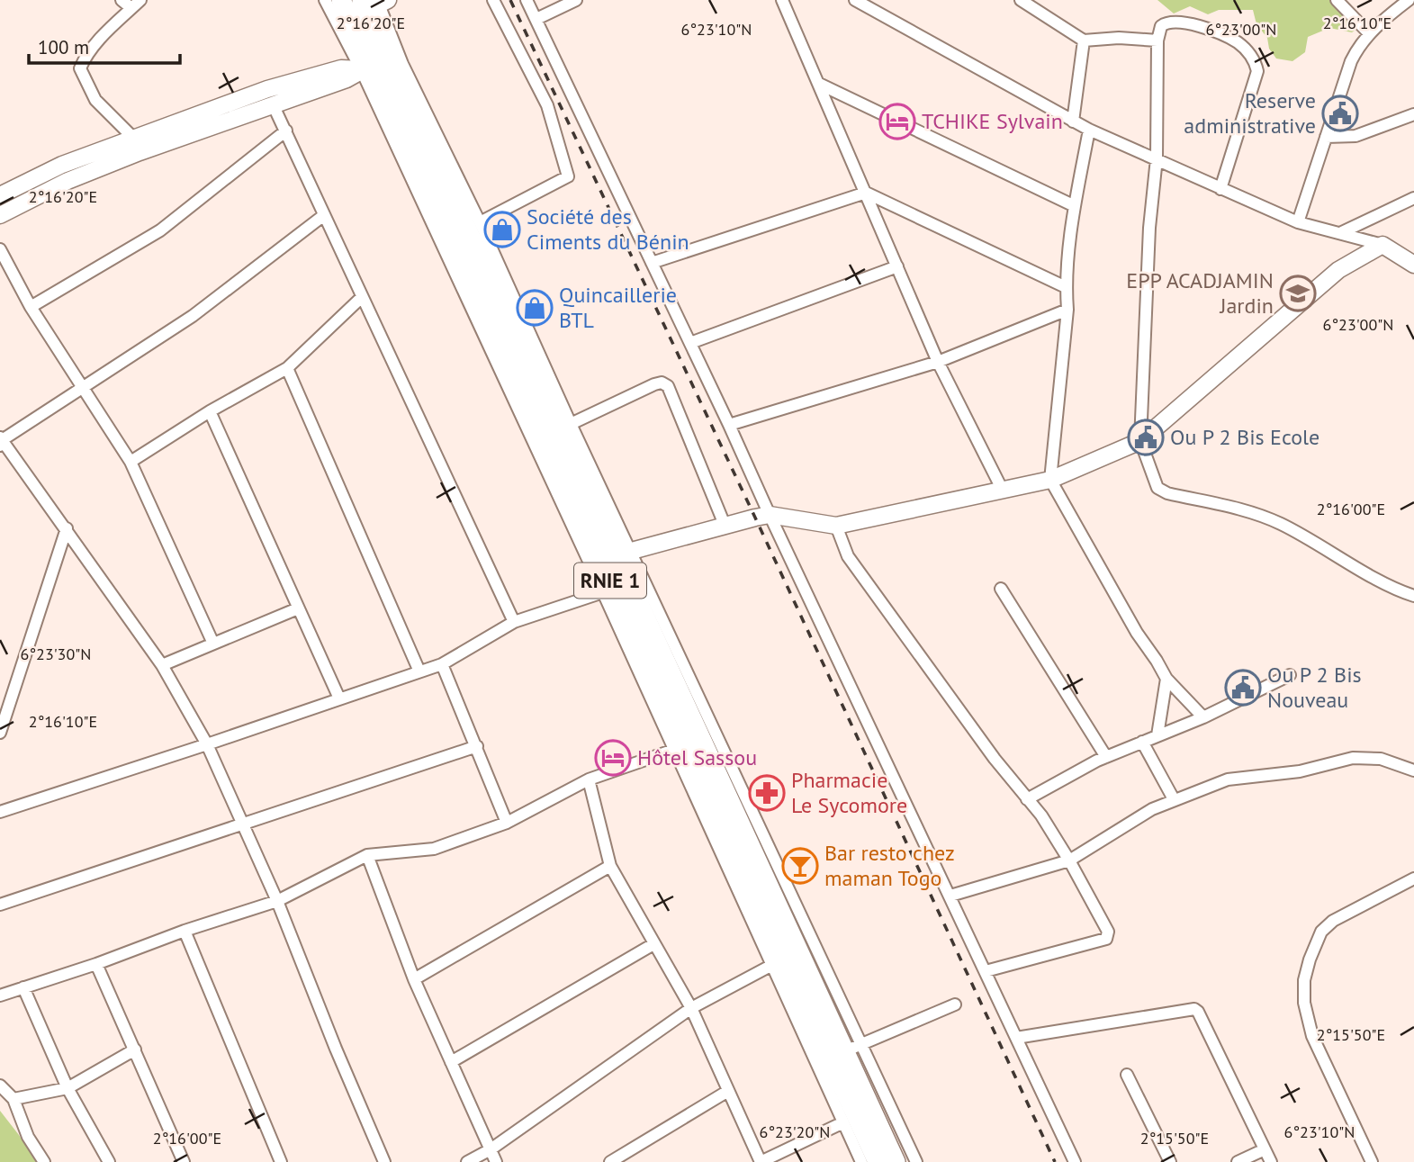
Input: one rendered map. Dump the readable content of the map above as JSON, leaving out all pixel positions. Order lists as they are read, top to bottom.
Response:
{
  "streets": {
    "highway": ["RNIE 1"]
  },
  "places": {
    "public building": ["Reserve administrative", "Ou P 2 Bis Ecole", "Ou P 2 Bis Nouveau"],
    "hotel": ["TCHIKE Sylvain", "Hôtel Sassou"],
    "shop": ["Société des Ciments du Bénin", "Quincaillerie BTL"],
    "school or university": ["EPP ACADJAMIN Jardin"],
    "pharmacy": ["Pharmacie Le Sycomore"],
    "bar": ["Bar resto chez maman Togo"]
  },
  "scale_bar": "100 m",
  "coordinates": [
    "2°16'20\"E",
    "2°16'10\"E",
    "6°23'00\"N",
    "6°23'10\"N",
    "2°16'00\"E",
    "6°23'30\"N",
    "2°15'50\"E",
    "6°23'20\"N"
  ]
}
